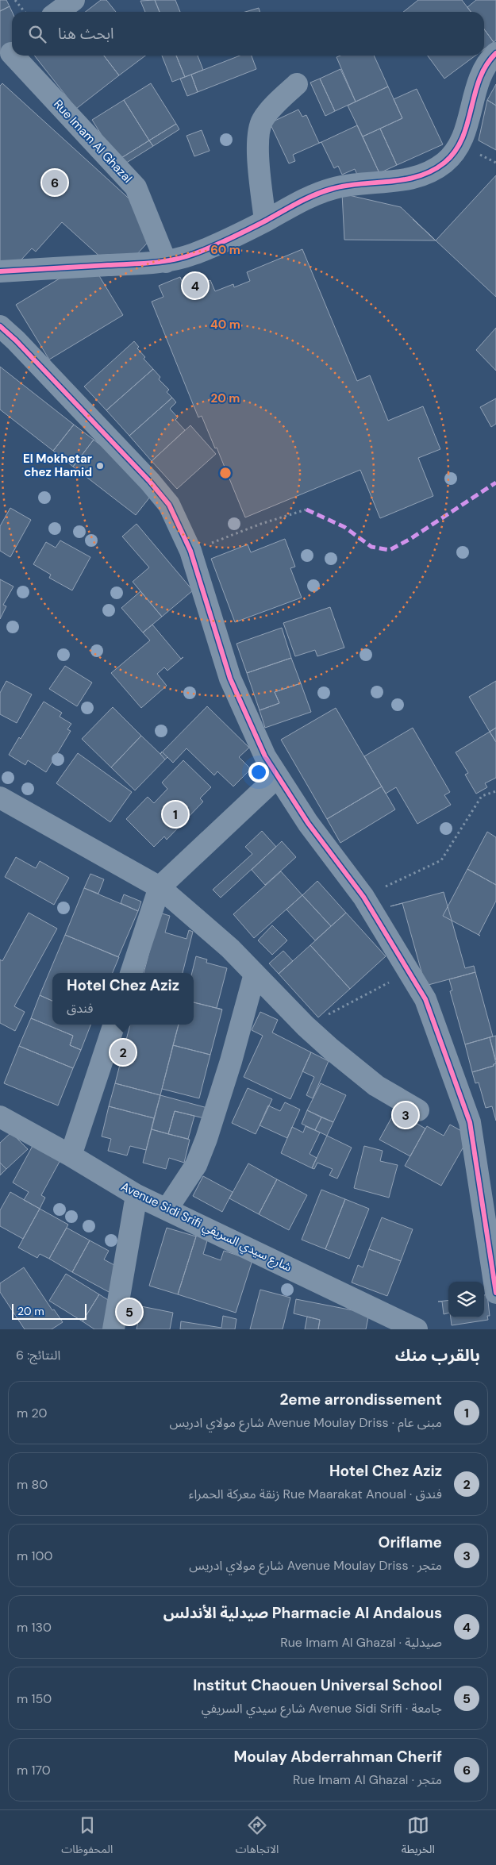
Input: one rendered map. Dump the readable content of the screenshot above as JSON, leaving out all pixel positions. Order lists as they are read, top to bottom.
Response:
{
  "streets": {
    "street": ["Rue Imam Al Ghazal", "Avenue Sidi Srifi شارع سيدي السريفي"]
  },
  "places": ["El Mokhetar chez Hamid"],
  "scale_bar": "20 m",
  "page": {
    "search": "ابحث هنا",
    "pins": [
      "6",
      "4",
      "1",
      "2",
      "3",
      "5"
    ],
    "popup": ["Hotel Chez Aziz", "فندق"],
    "scale": "20 m",
    "heading": ["بالقرب منك", "النتائج: 6"],
    "list": [
      {
        "mark": "1",
        "name": "2eme arrondissement",
        "note": "مبنى عام · Avenue Moulay Driss شارع مولاي ادريس",
        "value": "20 m"
      },
      {
        "mark": "2",
        "name": "Hotel Chez Aziz",
        "note": "فندق · Rue Maarakat Anoual زنقة معركة الحمراء",
        "value": "80 m"
      },
      {
        "mark": "3",
        "name": "Oriflame",
        "note": "متجر · Avenue Moulay Driss شارع مولاي ادريس",
        "value": "100 m"
      },
      {
        "mark": "4",
        "name": "Pharmacie Al Andalous صيدلية الأندلس",
        "note": "صيدلية · Rue Imam Al Ghazal",
        "value": "130 m"
      },
      {
        "mark": "5",
        "name": "Institut Chaouen Universal School",
        "note": "جامعة · Avenue Sidi Srifi شارع سيدي السريفي",
        "value": "150 m"
      },
      {
        "mark": "6",
        "name": "Moulay Abderrahman Cherif",
        "note": "متجر · Rue Imam Al Ghazal",
        "value": "170 m"
      }
    ],
    "nav": ["الخريطة", "الاتجاهات", "المحفوظات"]
  },
  "rings": ["60 m", "40 m", "20 m"]
}
